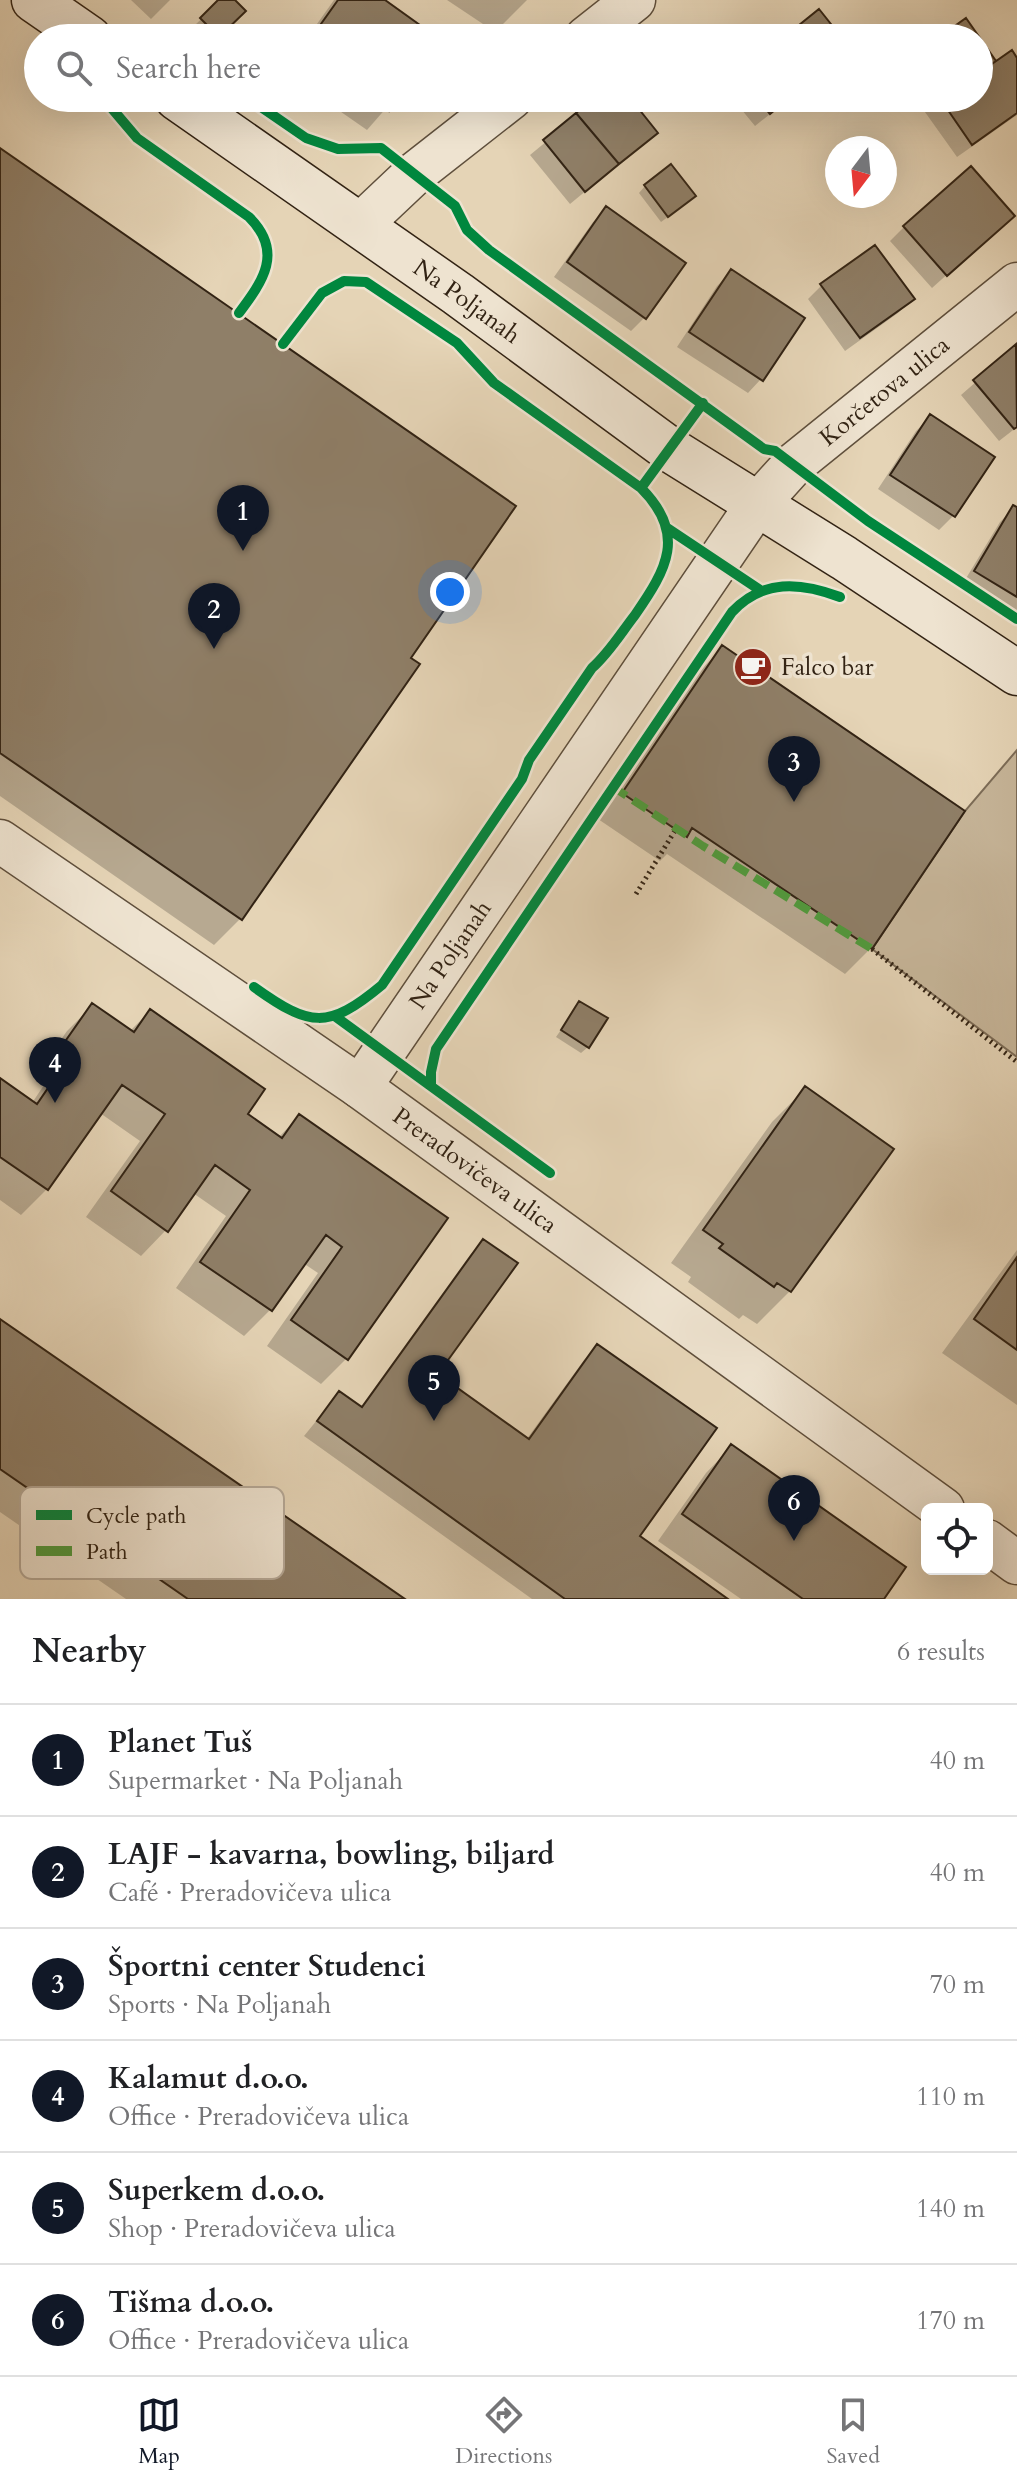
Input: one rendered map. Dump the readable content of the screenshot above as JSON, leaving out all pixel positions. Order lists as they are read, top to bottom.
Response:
{
  "streets": {
    "street": ["Na Poljanah", "Korčetova ulica", "Preradovičeva ulica"]
  },
  "crossings": [
    ["Na Poljanah", "Korčetova ulica"],
    ["Na Poljanah", "Preradovičeva ulica"]
  ],
  "places": {
    "cafe": ["Falco bar"]
  },
  "legend": ["Cycle path", "Path"],
  "north": "bottom",
  "page": {
    "search": "Search here",
    "pins": [
      "1",
      "2",
      "3",
      "4",
      "5",
      "6"
    ],
    "heading": ["Nearby", "6 results"],
    "list": [
      {
        "mark": "1",
        "name": "Planet Tuš",
        "note": "Supermarket · Na Poljanah",
        "value": "40 m"
      },
      {
        "mark": "2",
        "name": "LAJF - kavarna, bowling, biljard",
        "note": "Café · Preradovičeva ulica",
        "value": "40 m"
      },
      {
        "mark": "3",
        "name": "Športni center Studenci",
        "note": "Sports · Na Poljanah",
        "value": "70 m"
      },
      {
        "mark": "4",
        "name": "Kalamut d.o.o.",
        "note": "Office · Preradovičeva ulica",
        "value": "110 m"
      },
      {
        "mark": "5",
        "name": "Superkem d.o.o.",
        "note": "Shop · Preradovičeva ulica",
        "value": "140 m"
      },
      {
        "mark": "6",
        "name": "Tišma d.o.o.",
        "note": "Office · Preradovičeva ulica",
        "value": "170 m"
      }
    ],
    "nav": ["Map", "Directions", "Saved"]
  }
}
